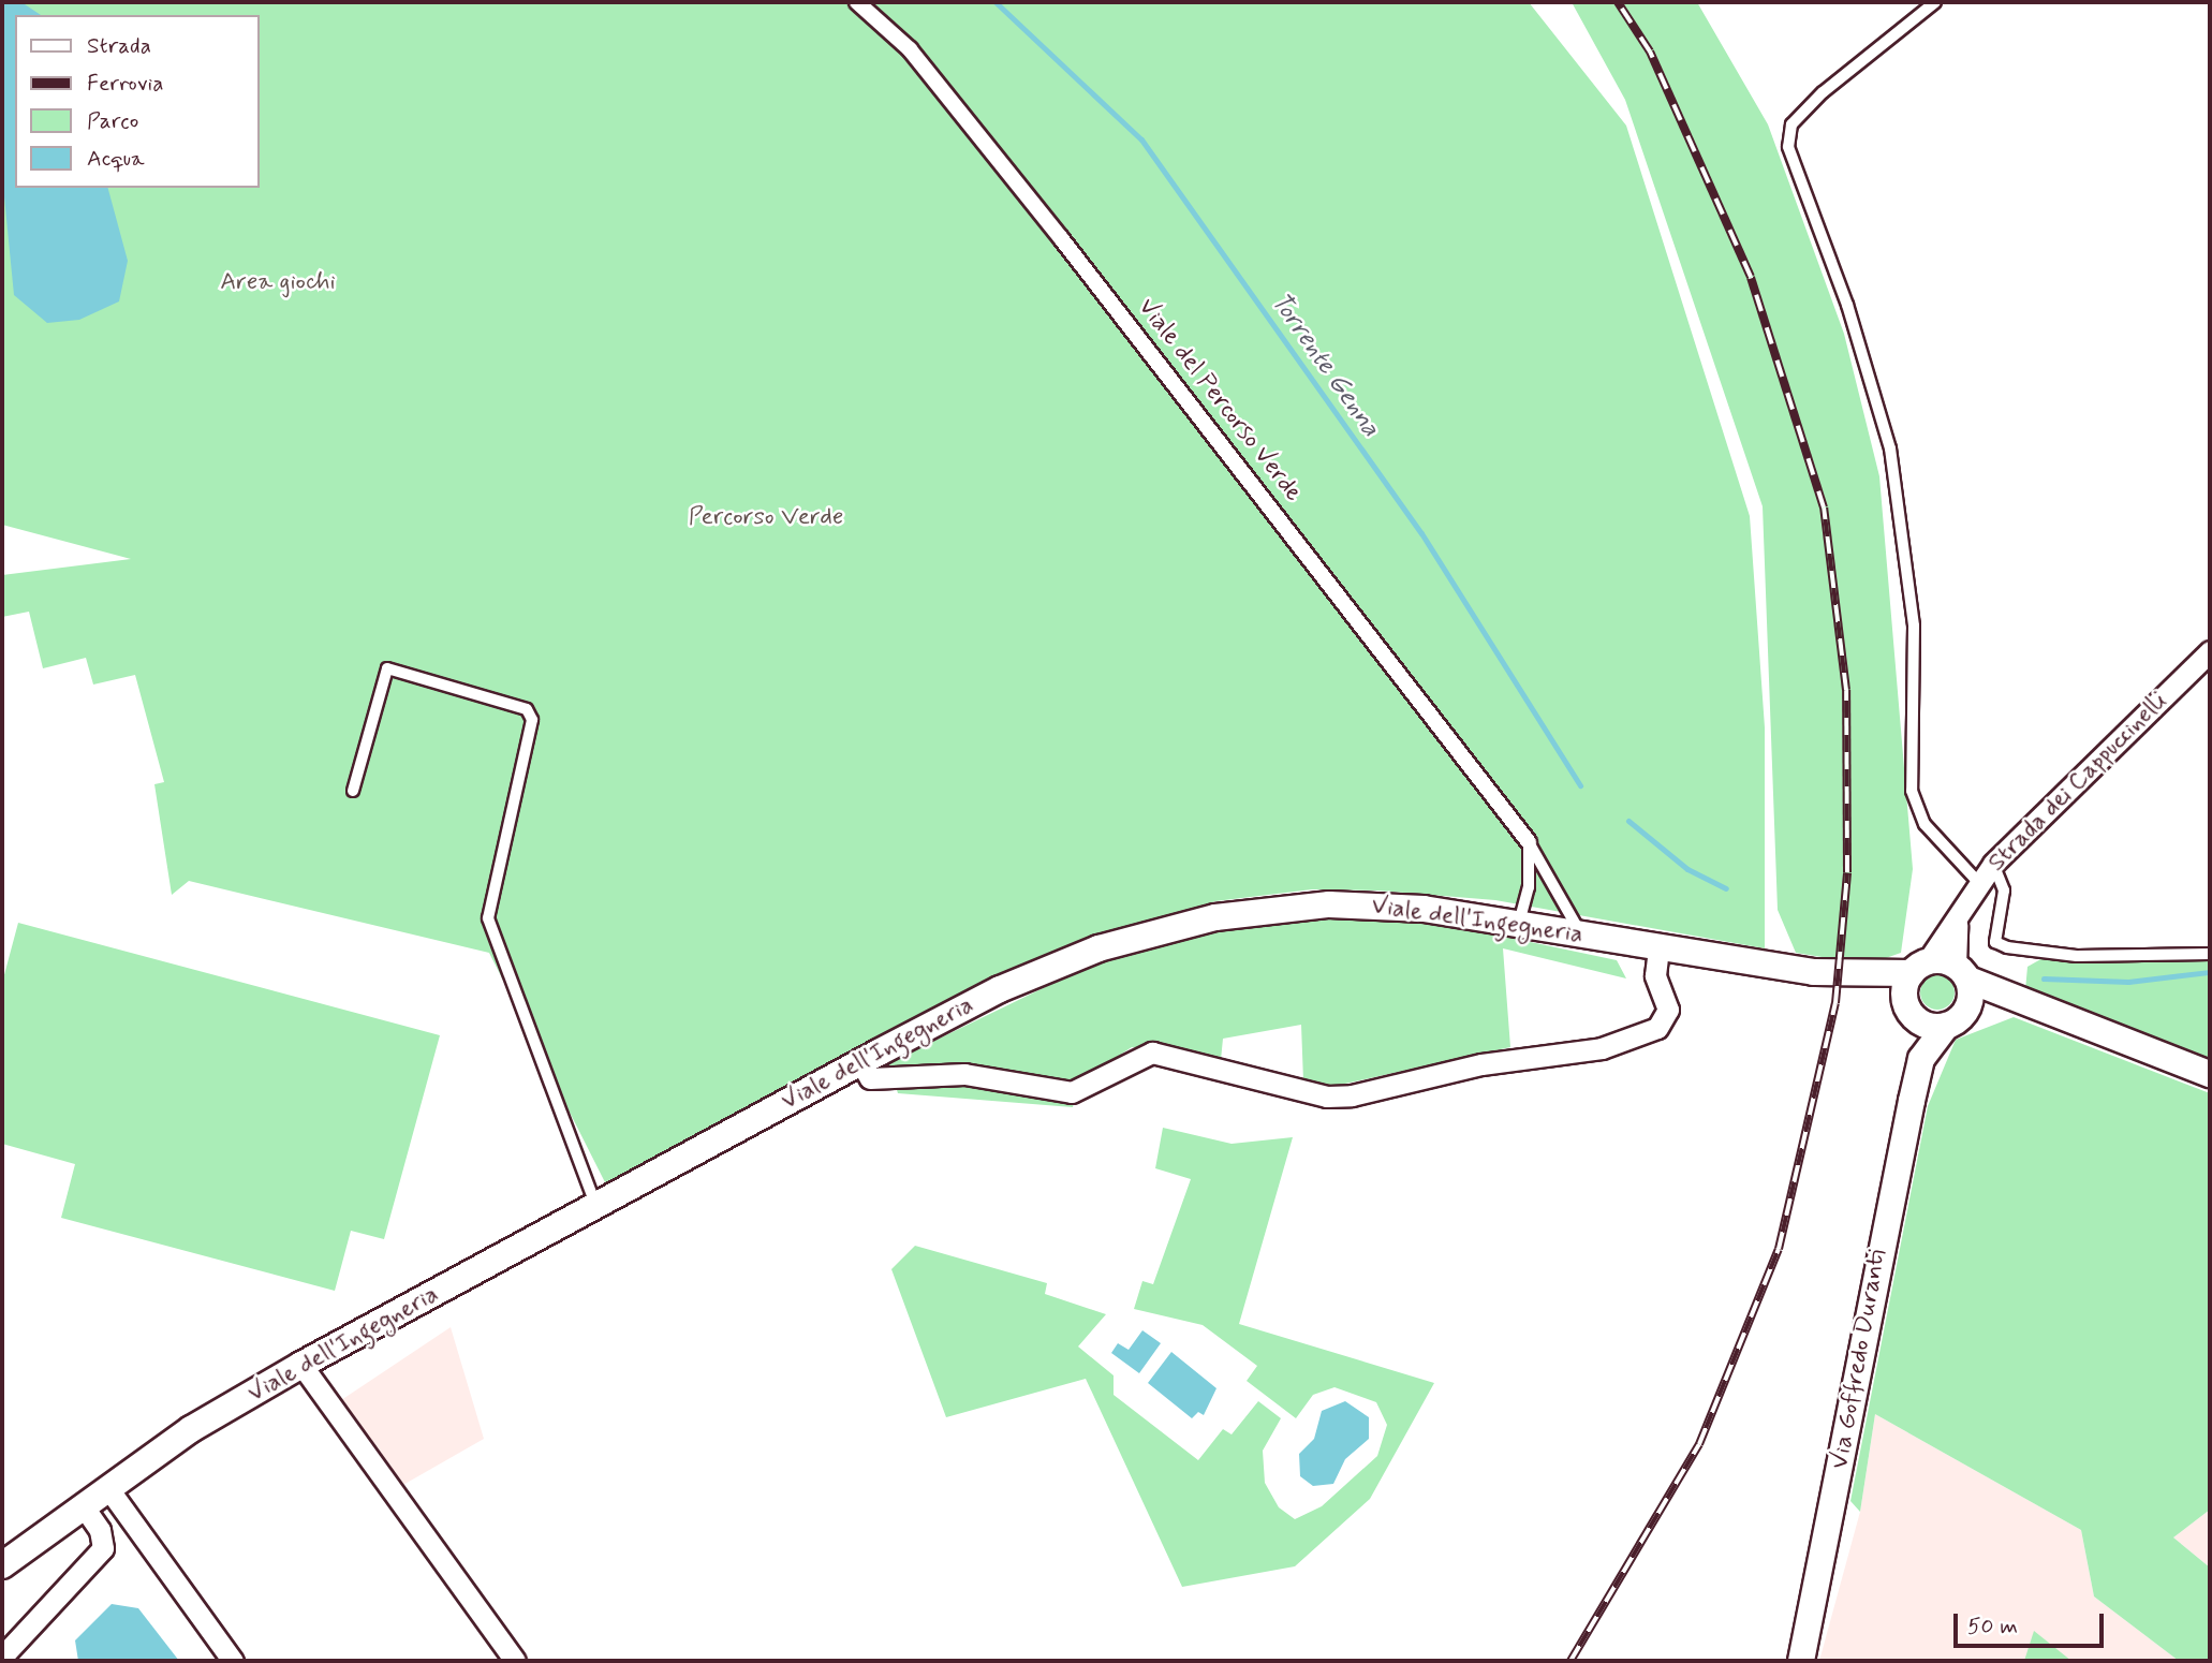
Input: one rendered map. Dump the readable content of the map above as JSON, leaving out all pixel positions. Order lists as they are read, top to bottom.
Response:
{
  "streets": {
    "street": [
      "Viale del Percorso Verde",
      "Strada dei Cappuccinelli",
      "Viale dell'Ingegneria",
      "Via Goffredo Duranti"
    ]
  },
  "crossings": [
    ["Viale del Percorso Verde", "Viale dell'Ingegneria"],
    ["Strada dei Cappuccinelli", "Viale dell'Ingegneria"],
    ["Strada dei Cappuccinelli", "Via Goffredo Duranti"],
    ["Viale dell'Ingegneria", "Via Goffredo Duranti"]
  ],
  "water": ["Torrente Genna"],
  "parks": ["Area giochi", "Percorso Verde"],
  "legend": [
    "Strada",
    "Ferrovia",
    "Parco",
    "Acqua"
  ],
  "scale_bar": "50 m"
}
